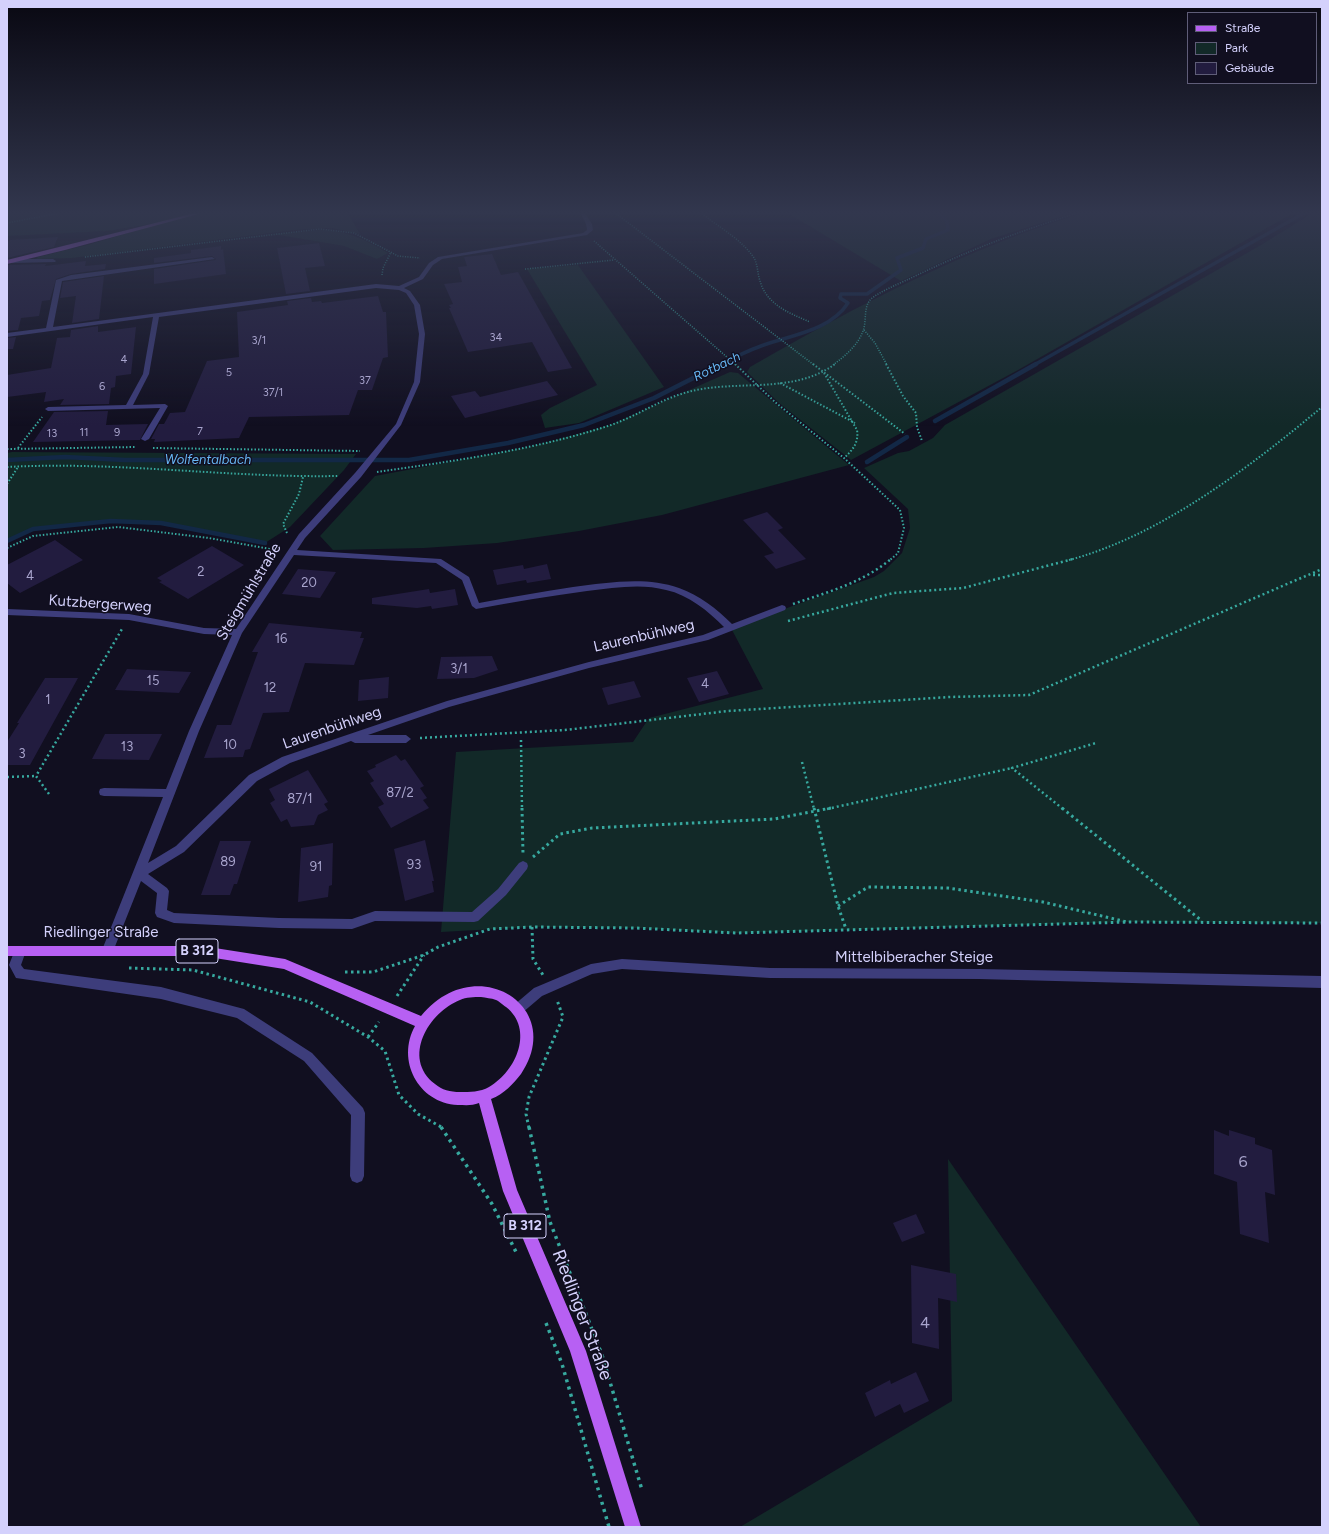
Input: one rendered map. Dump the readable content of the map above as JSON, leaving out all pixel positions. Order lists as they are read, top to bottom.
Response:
{
  "streets": {
    "main road": ["Riedlinger Straße", "B 312"],
    "street": [
      "Steigmühlstraße",
      "Kutzbergerweg",
      "Laurenbühlweg",
      "Mittelbiberacher Steige"
    ]
  },
  "crossings": [
    ["Steigmühlstraße", "Kutzbergerweg"],
    ["Steigmühlstraße", "Laurenbühlweg"],
    ["Steigmühlstraße", "Riedlinger Straße"],
    ["Riedlinger Straße", "Mittelbiberacher Steige"]
  ],
  "water": ["Rotbach", "Wolfentalbach"],
  "house_numbers": [
    "34",
    "3/1",
    "4",
    "5",
    "37",
    "6",
    "37/1",
    "7",
    "11",
    "9",
    "13",
    "2",
    "4",
    "20",
    "16",
    "3/1",
    "15",
    "4",
    "12",
    "1",
    "10",
    "13",
    "3",
    "87/2",
    "87/1",
    "89",
    "93",
    "91",
    "6",
    "4"
  ],
  "legend": ["Straße", "Park", "Gebäude"]
}
